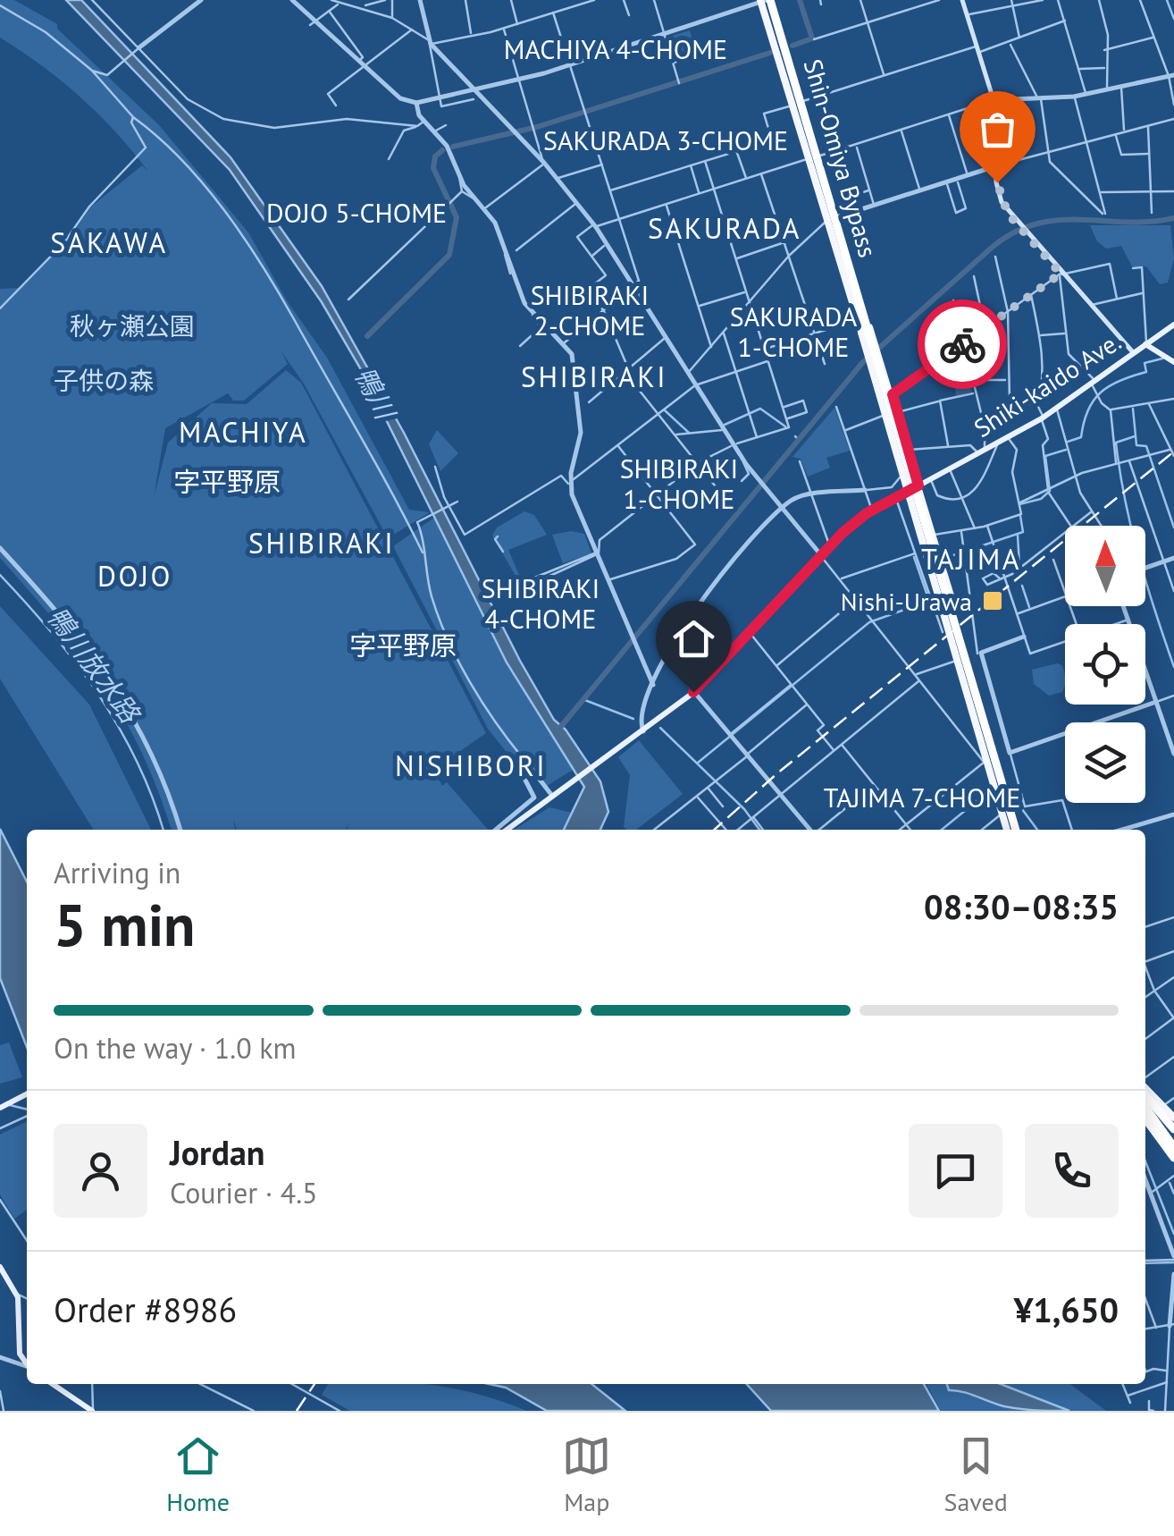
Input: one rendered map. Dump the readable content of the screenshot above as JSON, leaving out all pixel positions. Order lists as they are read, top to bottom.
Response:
{
  "streets": {
    "highway": ["Shin-Omiya Bypass"],
    "main road": ["Shiki-kaido Ave."]
  },
  "crossings": [
    ["Shin-Omiya Bypass", "Shiki-kaido Ave."]
  ],
  "districts": [
    "MACHIYA 4-CHOME",
    "SAKURADA 3-CHOME",
    "DOJO 5-CHOME",
    "SAKURADA",
    "SAKAWA",
    "SHIBIRAKI 2-CHOME",
    "SAKURADA 1-CHOME",
    "SHIBIRAKI",
    "MACHIYA",
    "SHIBIRAKI 1-CHOME",
    "字平野原",
    "SHIBIRAKI",
    "TAJIMA",
    "DOJO",
    "SHIBIRAKI 4-CHOME",
    "字平野原",
    "NISHIBORI",
    "TAJIMA 7-CHOME"
  ],
  "water": ["鴨川", "鴨川放水路"],
  "parks": ["秋ヶ瀬公園", "子供の森"],
  "places": {
    "transit": ["Nishi-Urawa"]
  },
  "north": "top",
  "page": {
    "heading": ["5 min", "Arriving in", "08:30–08:35"],
    "panel": [
      "Jordan",
      "Courier · 4.5",
      "Order #8986",
      "¥1,650"
    ],
    "bar": "On the way · 1.0 km",
    "tabs": ["Home", "Map", "Saved"]
  }
}
